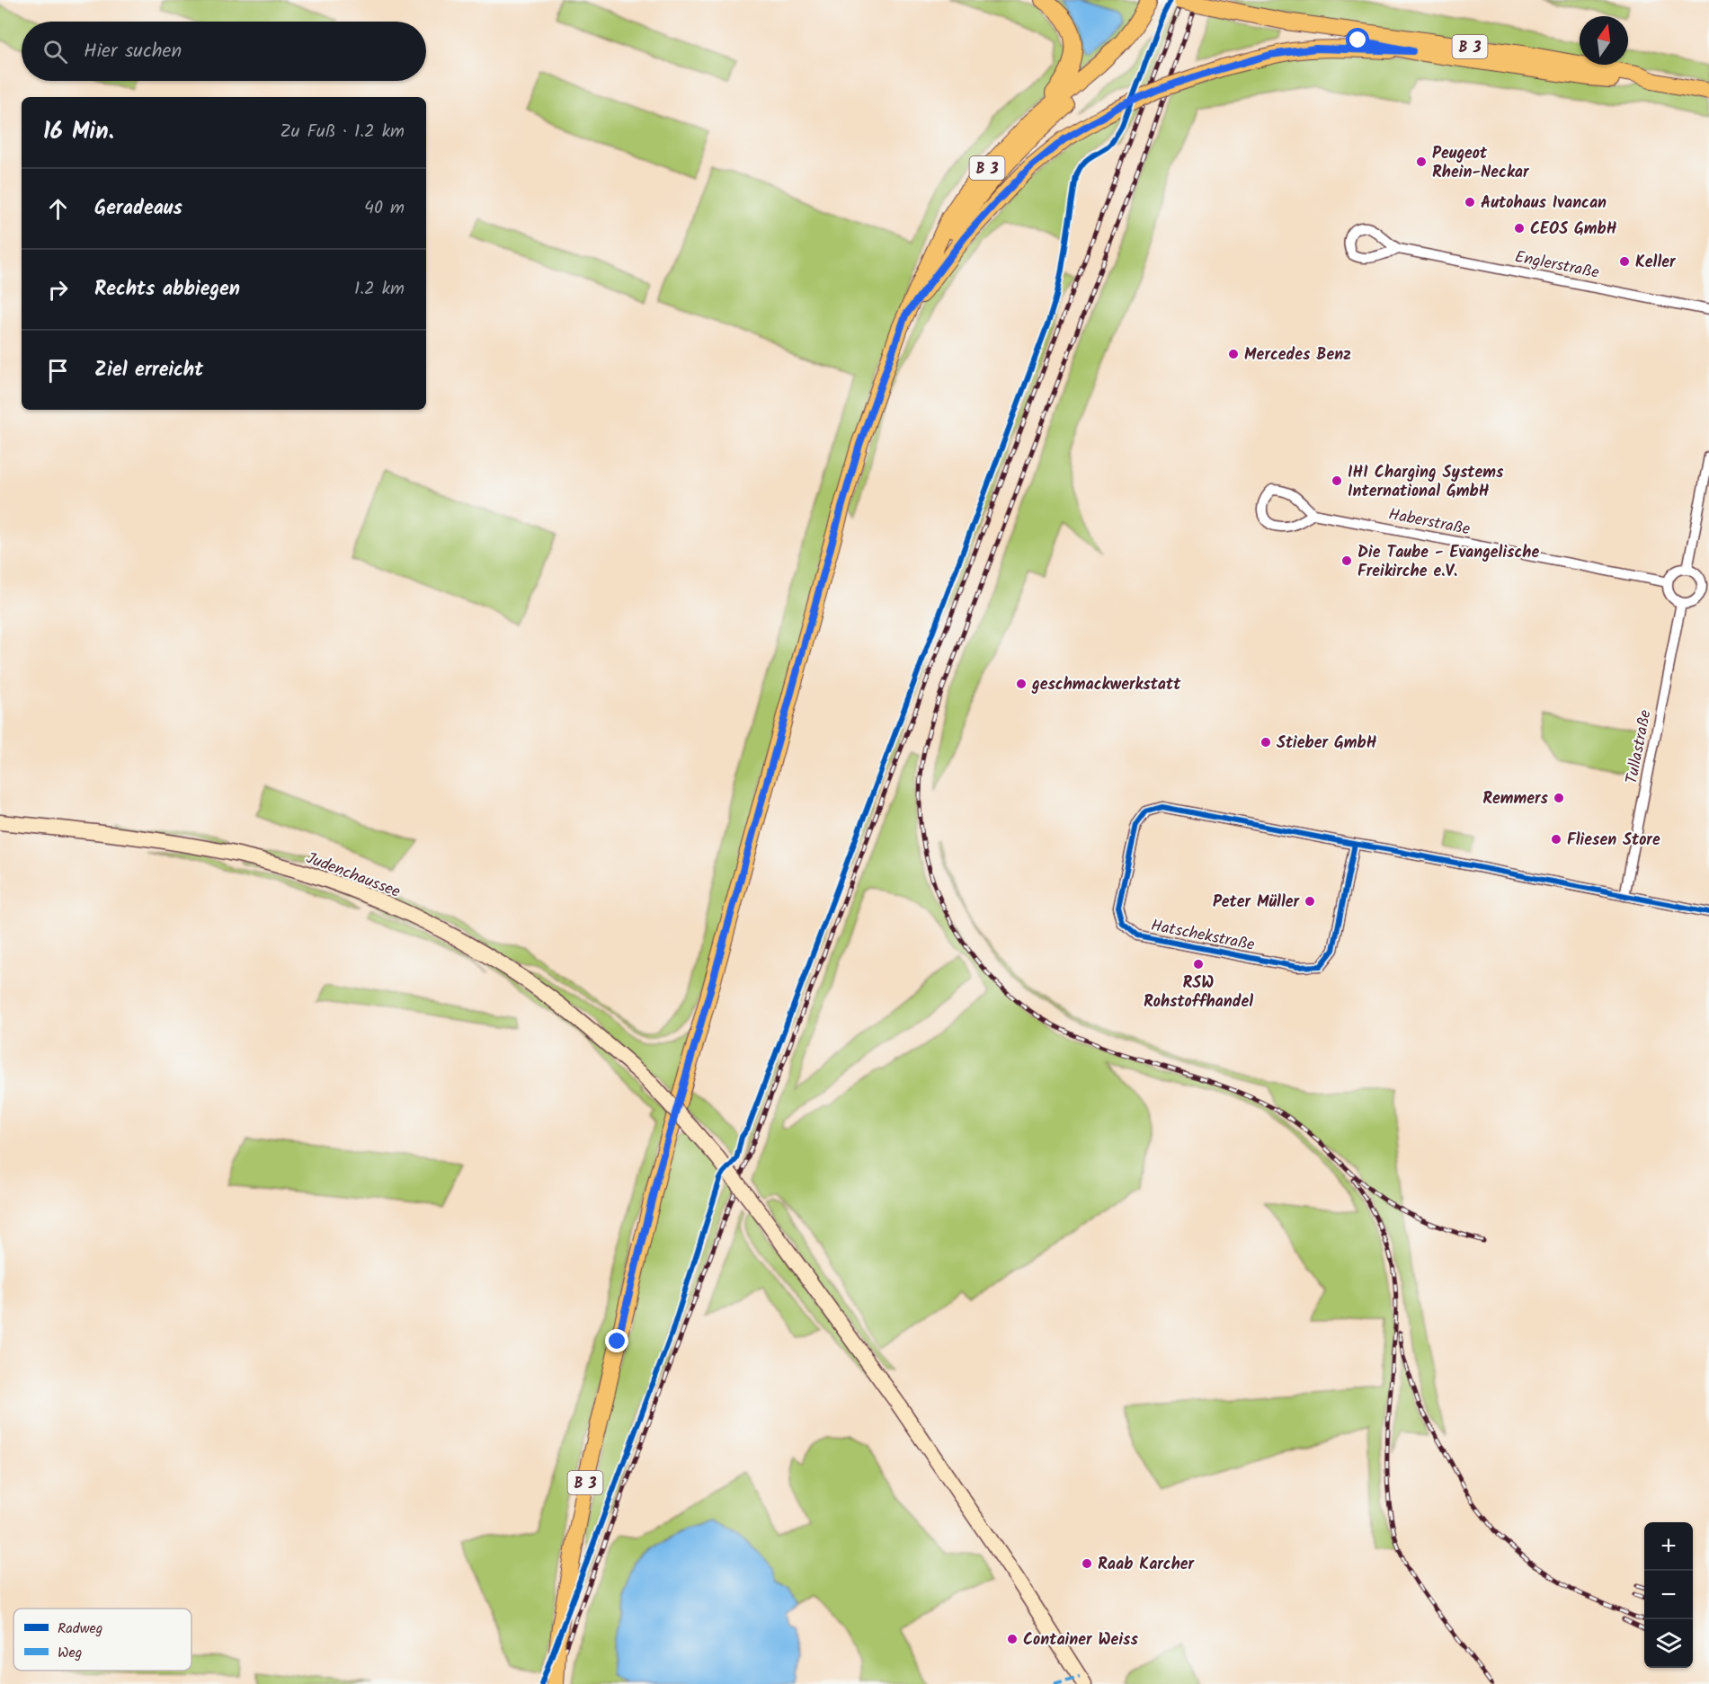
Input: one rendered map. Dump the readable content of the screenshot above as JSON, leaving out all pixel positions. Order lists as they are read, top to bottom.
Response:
{
  "streets": {
    "main road": ["B 3", "Judenchaussee"],
    "street": [
      "Englerstraße",
      "Haberstraße",
      "Tullastraße",
      "Hatschekstraße"
    ]
  },
  "crossings": [
    ["Haberstraße", "Tullastraße"],
    ["Tullastraße", "Hatschekstraße"]
  ],
  "places": [
    "Peugeot Rhein-Neckar",
    "Autohaus Ivancan",
    "CEOS GmbH",
    "Keller",
    "Mercedes Benz",
    "IHI Charging Systems International GmbH",
    "Die Taube - Evangelische Freikirche e.V.",
    "geschmackwerkstatt",
    "Stieber GmbH",
    "Remmers",
    "Fliesen Store",
    "Peter Müller",
    "RSW Rohstoffhandel",
    "Raab Karcher",
    "Container Weiss"
  ],
  "legend": ["Radweg", "Weg"],
  "north": "top",
  "page": {
    "search": "Hier suchen",
    "heading": ["16 Min.", "Zu Fuß · 1.2 km"],
    "list": [
      ["Geradeaus", "40 m"],
      ["Rechts abbiegen", "1.2 km"],
      "Ziel erreicht"
    ],
    "map_buttons": ["+", "−"]
  }
}
